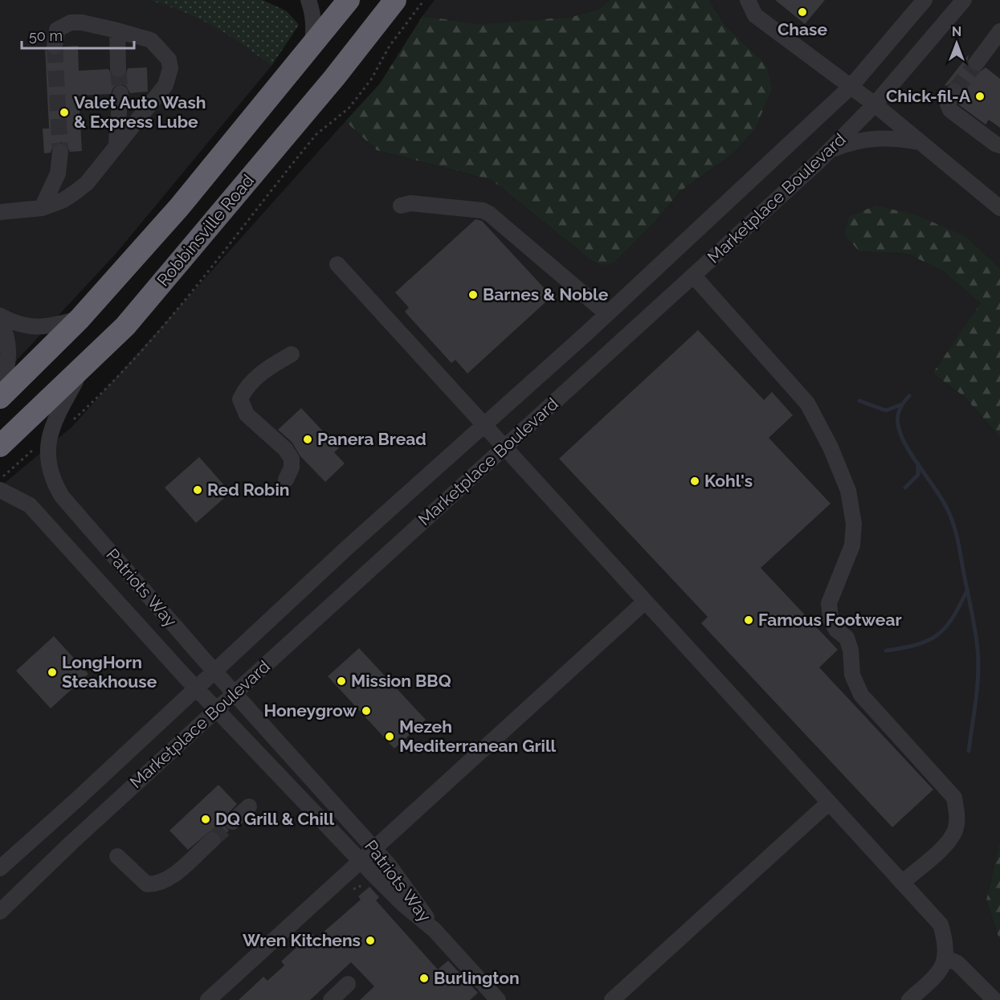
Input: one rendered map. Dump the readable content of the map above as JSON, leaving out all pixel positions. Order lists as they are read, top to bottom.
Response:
{
  "streets": {
    "highway": ["Robbinsville Road"],
    "street": ["Marketplace Boulevard", "Patriots Way"]
  },
  "crossings": [
    ["Marketplace Boulevard", "Patriots Way"],
    ["Robbinsville Road", "Patriots Way"]
  ],
  "places": [
    "Chase",
    "Chick-fil-A",
    "Valet Auto Wash & Express Lube",
    "Barnes & Noble",
    "Panera Bread",
    "Kohl's",
    "Red Robin",
    "Famous Footwear",
    "LongHorn Steakhouse",
    "Mission BBQ",
    "Honeygrow",
    "Mezeh Mediterranean Grill",
    "DQ Grill & Chill",
    "Wren Kitchens",
    "Burlington"
  ],
  "scale_bar": "50 m",
  "north": "top"
}
